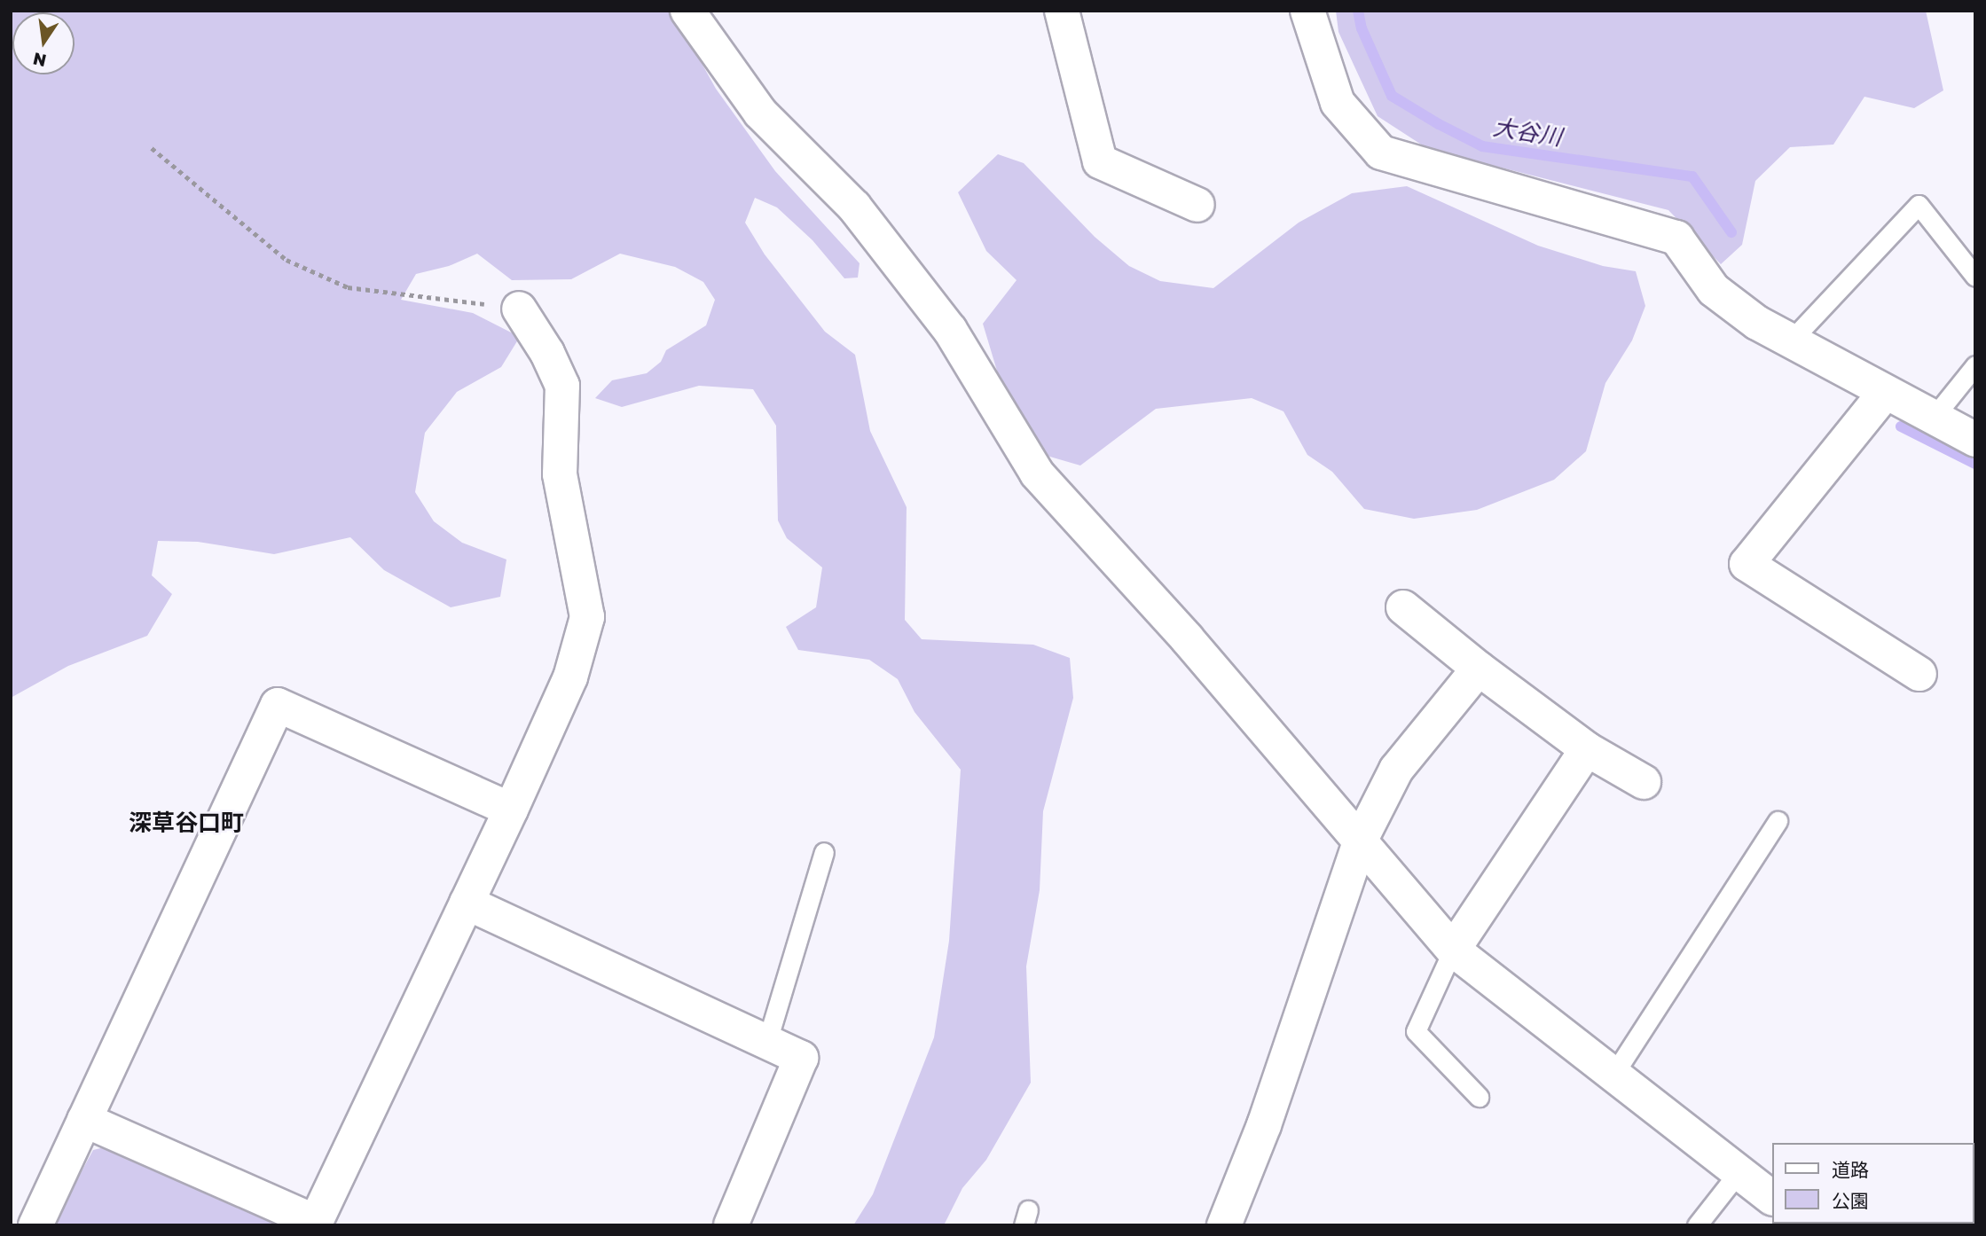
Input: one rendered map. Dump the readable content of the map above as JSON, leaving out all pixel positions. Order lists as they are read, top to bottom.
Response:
{
  "districts": ["深草谷口町"],
  "water": ["大谷川"],
  "legend": ["道路", "公園"],
  "north": "bottom"
}
